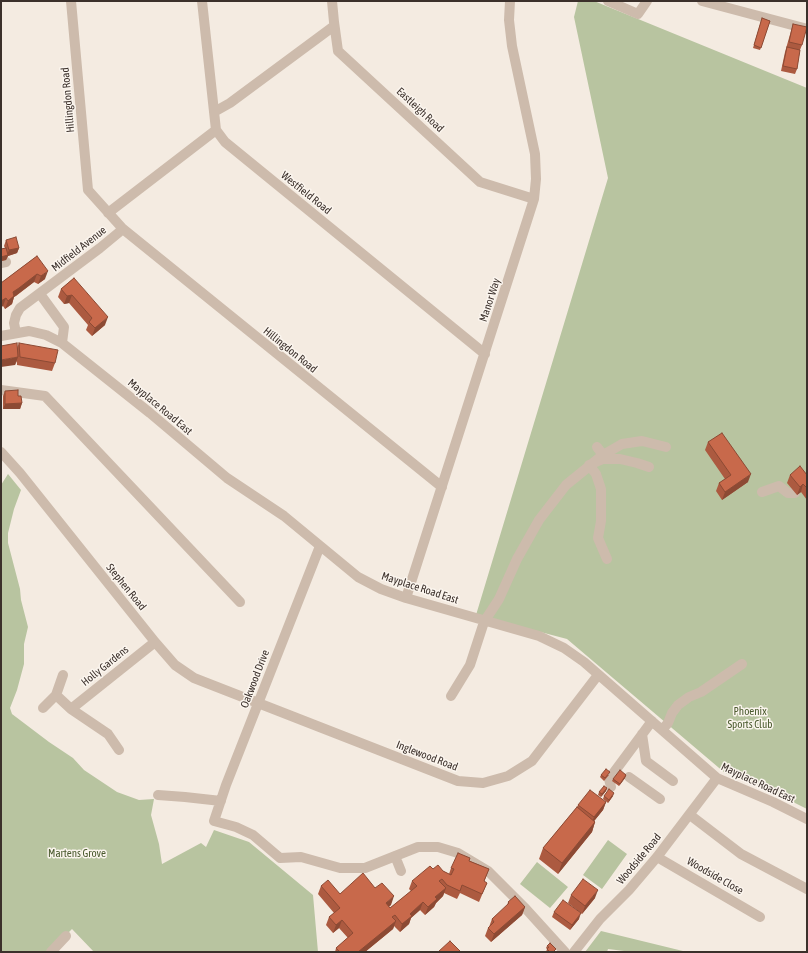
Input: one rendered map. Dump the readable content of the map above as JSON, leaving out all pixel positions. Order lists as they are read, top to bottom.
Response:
{
  "streets": {
    "street": [
      "Hillingdon Road",
      "Eastleigh Road",
      "Westfield Road",
      "Midfield Avenue",
      "Manor Way",
      "Mayplace Road East",
      "Stephen Road",
      "Holly Gardens",
      "Oakwood Drive",
      "Inglewood Road",
      "Woodside Road",
      "Woodside Close"
    ]
  },
  "crossings": [
    ["Hillingdon Road", "Midfield Avenue"],
    ["Hillingdon Road", "Manor Way"],
    ["Eastleigh Road", "Manor Way"],
    ["Westfield Road", "Midfield Avenue"],
    ["Westfield Road", "Manor Way"],
    ["Midfield Avenue", "Mayplace Road East"],
    ["Manor Way", "Mayplace Road East"],
    ["Mayplace Road East", "Oakwood Drive"],
    ["Mayplace Road East", "Inglewood Road"],
    ["Mayplace Road East", "Woodside Road"],
    ["Stephen Road", "Holly Gardens"],
    ["Stephen Road", "Oakwood Drive"],
    ["Stephen Road", "Inglewood Road"],
    ["Oakwood Drive", "Inglewood Road"],
    ["Woodside Road", "Woodside Close"]
  ],
  "parks": ["Phoenix Sports Club", "Martens Grove"]
}
